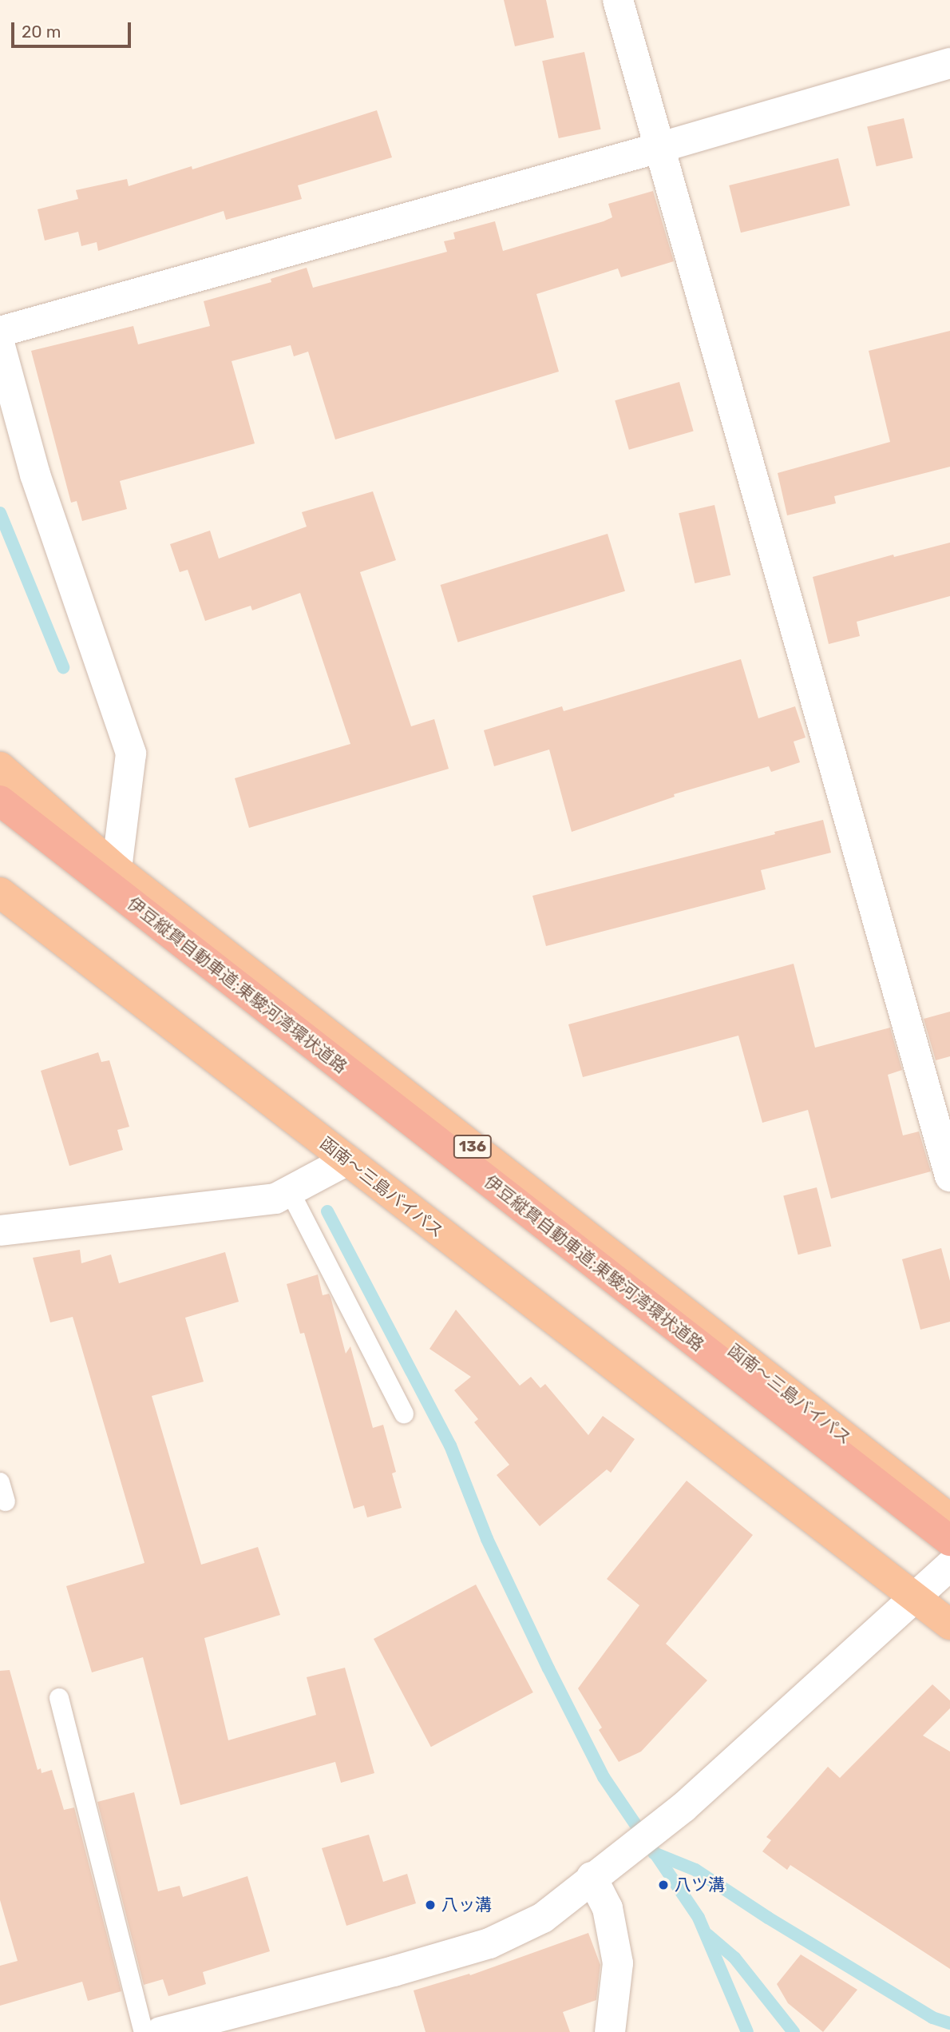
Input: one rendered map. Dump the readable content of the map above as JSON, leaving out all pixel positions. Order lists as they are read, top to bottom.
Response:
{
  "streets": {
    "highway": ["伊豆縦貫自動車道;東駿河湾環状道路", "136", "函南～三島バイパス"]
  },
  "places": ["八ツ溝", "八ッ溝"],
  "scale_bar": "20 m"
}
